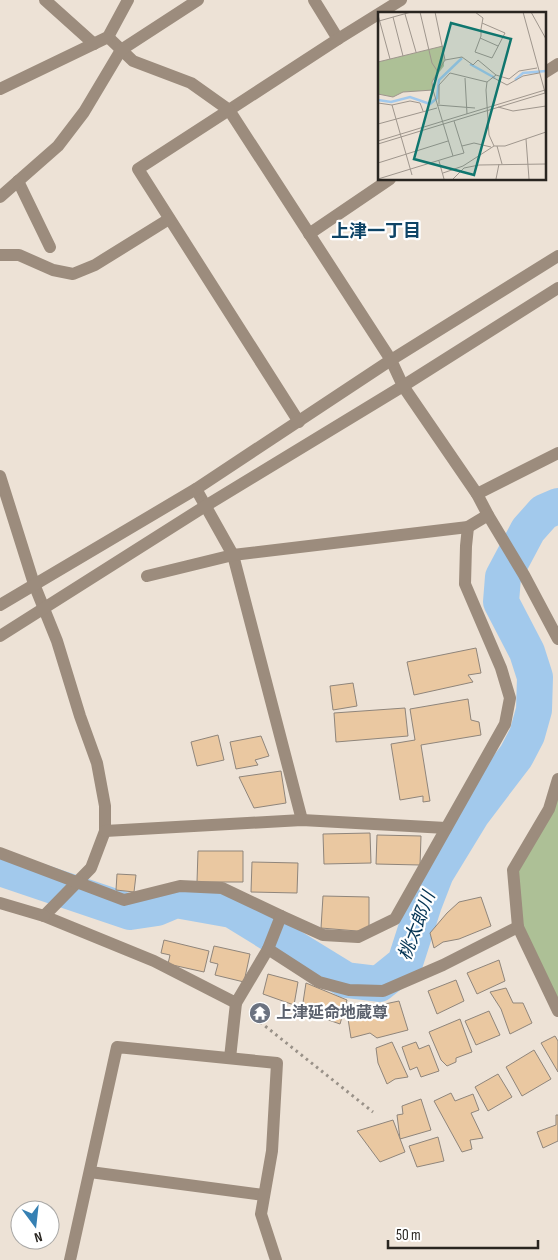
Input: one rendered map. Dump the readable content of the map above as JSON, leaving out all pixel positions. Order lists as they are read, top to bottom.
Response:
{
  "districts": ["上津一丁目"],
  "water": ["桃太郎川"],
  "places": {
    "temple": ["上津延命地蔵尊"]
  },
  "scale_bar": "50 m",
  "north": "bottom"
}
